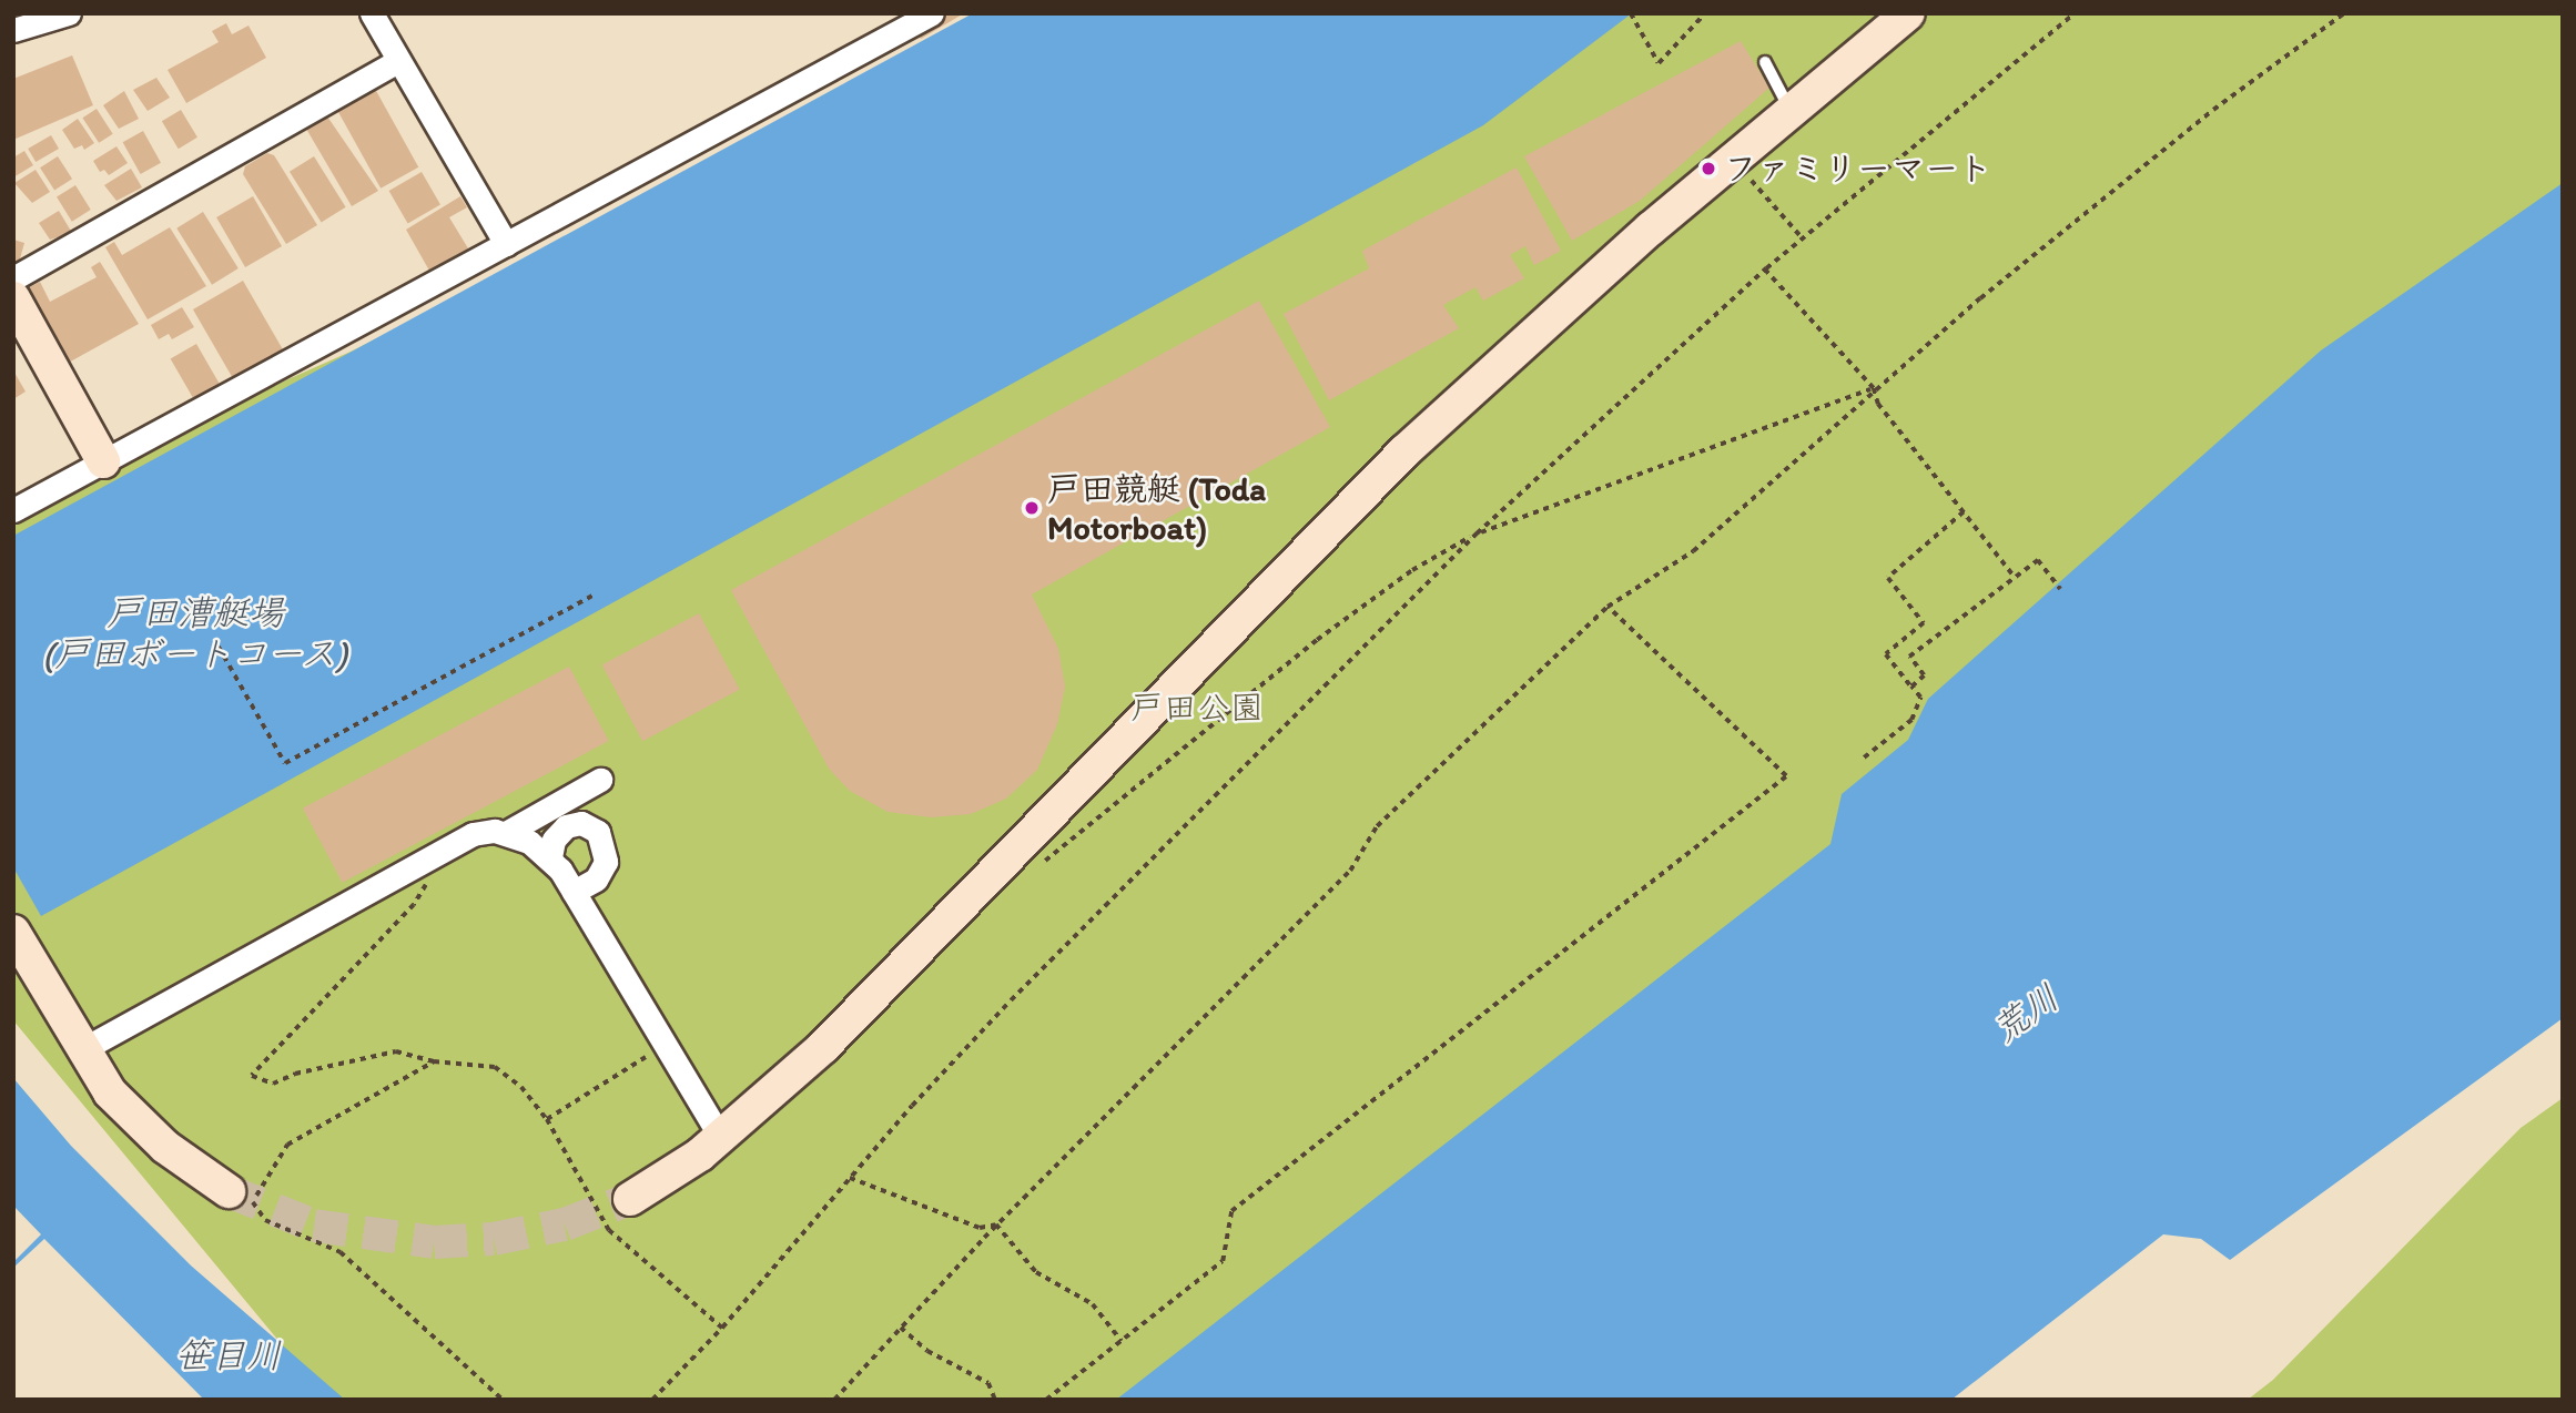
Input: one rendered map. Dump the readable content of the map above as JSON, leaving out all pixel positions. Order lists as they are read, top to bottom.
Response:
{
  "water": ["戸田漕艇場 (戸田ボートコース)", "荒川", "笹目川"],
  "parks": ["戸田公園"],
  "places": ["ファミリーマート", "戸田競艇 (Toda Motorboat)"]
}
